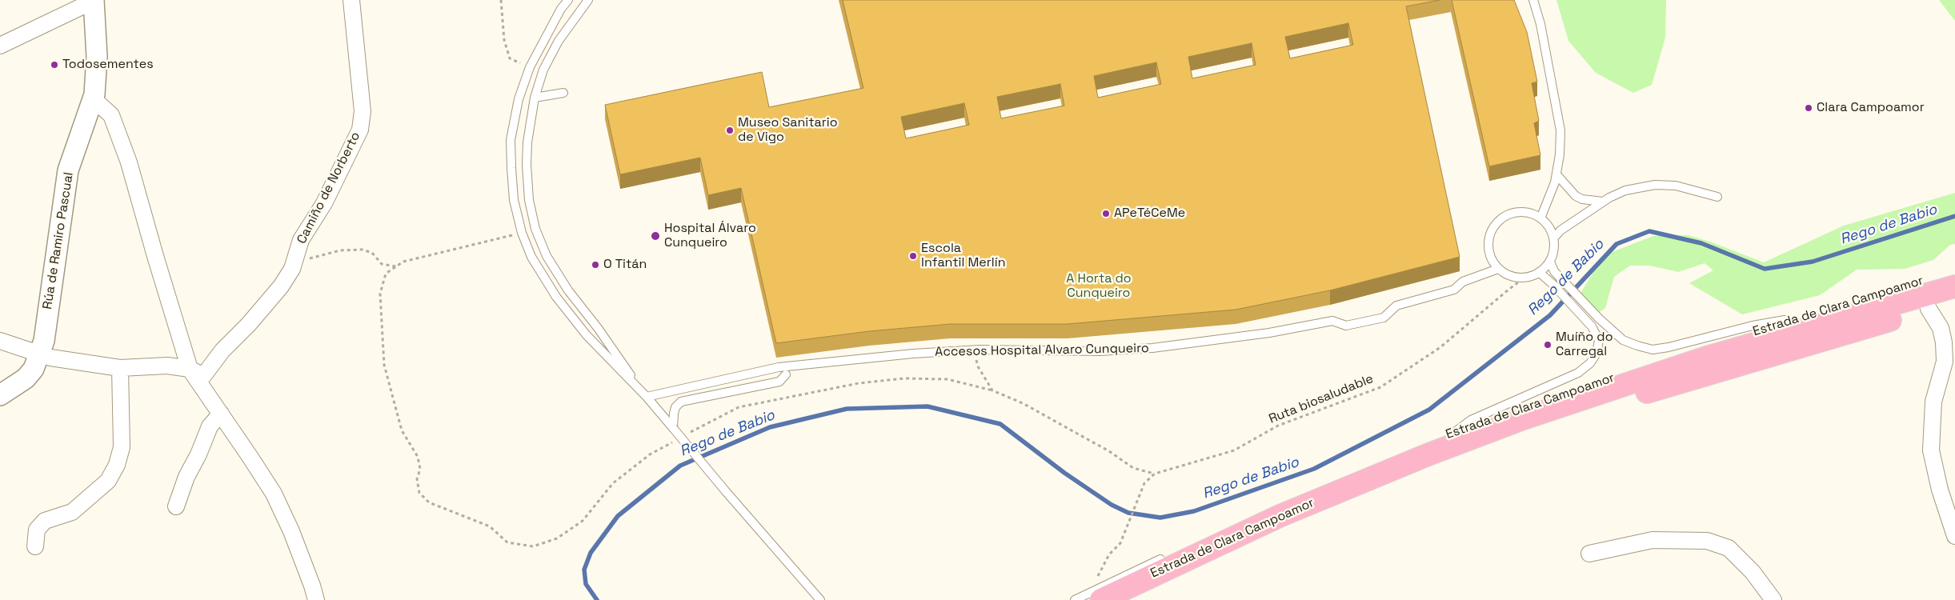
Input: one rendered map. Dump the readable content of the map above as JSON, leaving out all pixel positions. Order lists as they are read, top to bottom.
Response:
{
  "streets": {
    "main road": ["Estrada de Clara Campoamor"],
    "street": ["Camiño de Norberto", "Rúa de Ramiro Pascual"],
    "lane": ["Accesos Hospital Alvaro Cunqueiro"],
    "path": ["Ruta biosaludable"]
  },
  "crossings": [
    ["Accesos Hospital Alvaro Cunqueiro", "Ruta biosaludable"]
  ],
  "water": ["Rego de Babio"],
  "parks": ["A Horta do Cunqueiro"],
  "places": [
    "Todosementes",
    "Clara Campoamor",
    "Museo Sanitario de Vigo",
    "APeTéCeMe",
    "Hospital Álvaro Cunqueiro",
    "Escola Infantil Merlín",
    "O Titán",
    "Muíño do Carregal"
  ]
}
